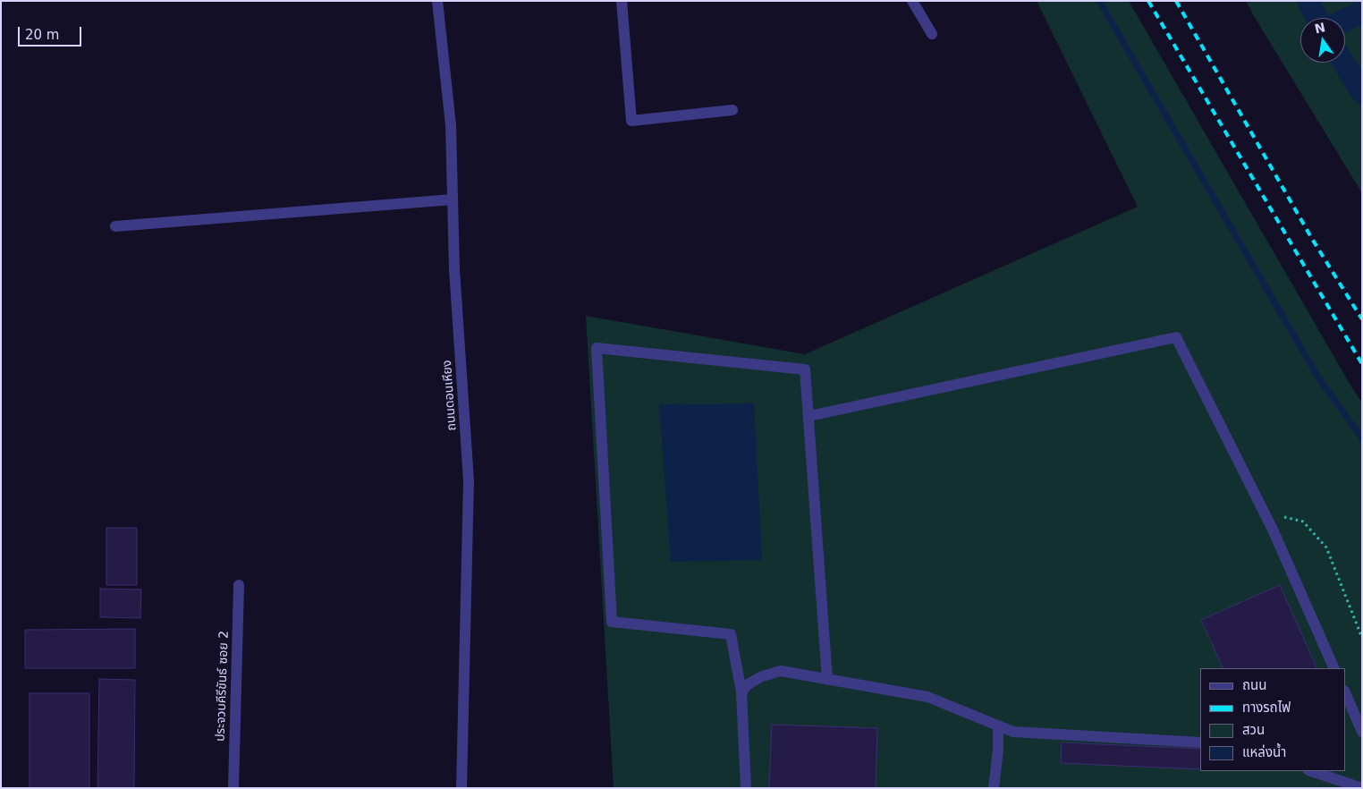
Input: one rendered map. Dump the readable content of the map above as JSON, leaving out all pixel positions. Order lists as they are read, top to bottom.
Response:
{
  "streets": {
    "street": ["ถนนดอนเหียง", "ประจวบคีรีขันธ์ ซอย 2"]
  },
  "legend": [
    "ถนน",
    "ทางรถไฟ",
    "สวน",
    "แหล่งน้ำ"
  ],
  "scale_bar": "20 m",
  "north": "top"
}
